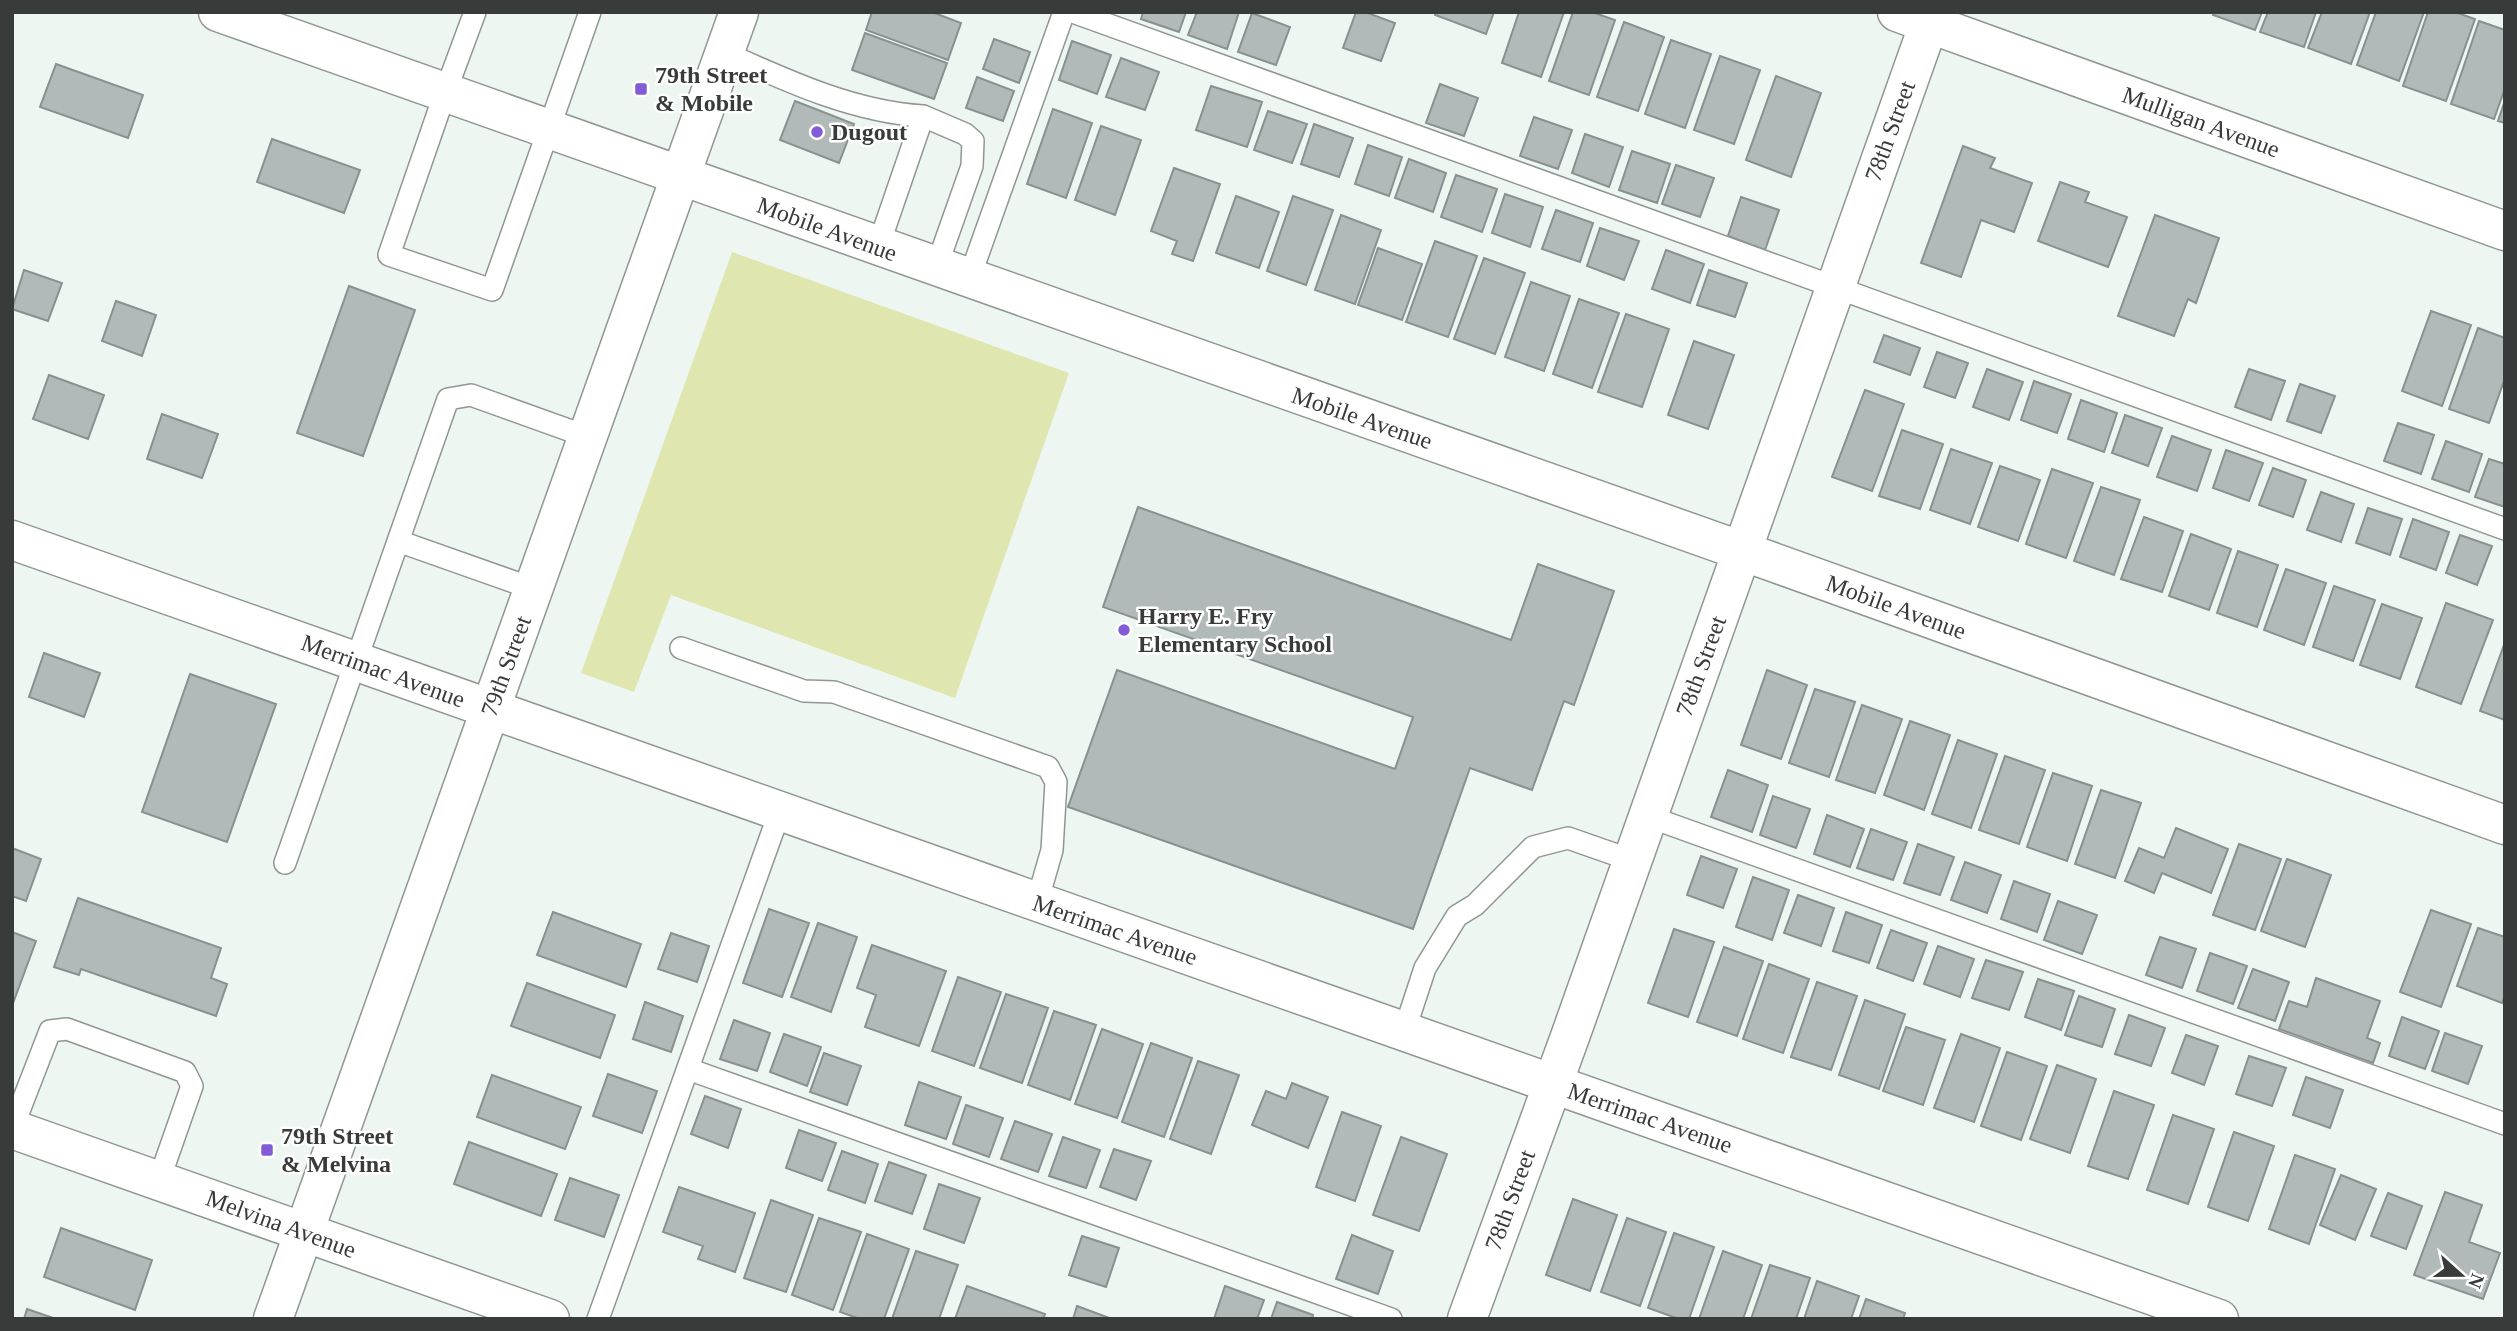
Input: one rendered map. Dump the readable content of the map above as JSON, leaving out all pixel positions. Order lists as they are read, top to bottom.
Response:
{
  "streets": {
    "street": [
      "Mulligan Avenue",
      "78th Street",
      "Mobile Avenue",
      "79th Street",
      "Merrimac Avenue",
      "Melvina Avenue"
    ]
  },
  "crossings": [
    ["Mulligan Avenue", "78th Street"],
    ["78th Street", "Mobile Avenue"],
    ["78th Street", "Merrimac Avenue"],
    ["Mobile Avenue", "79th Street"],
    ["79th Street", "Merrimac Avenue"],
    ["79th Street", "Melvina Avenue"]
  ],
  "places": {
    "transit": ["79th Street & Mobile", "79th Street & Melvina"],
    "other": ["Dugout", "Harry E. Fry Elementary School"]
  },
  "north": "right"
}
